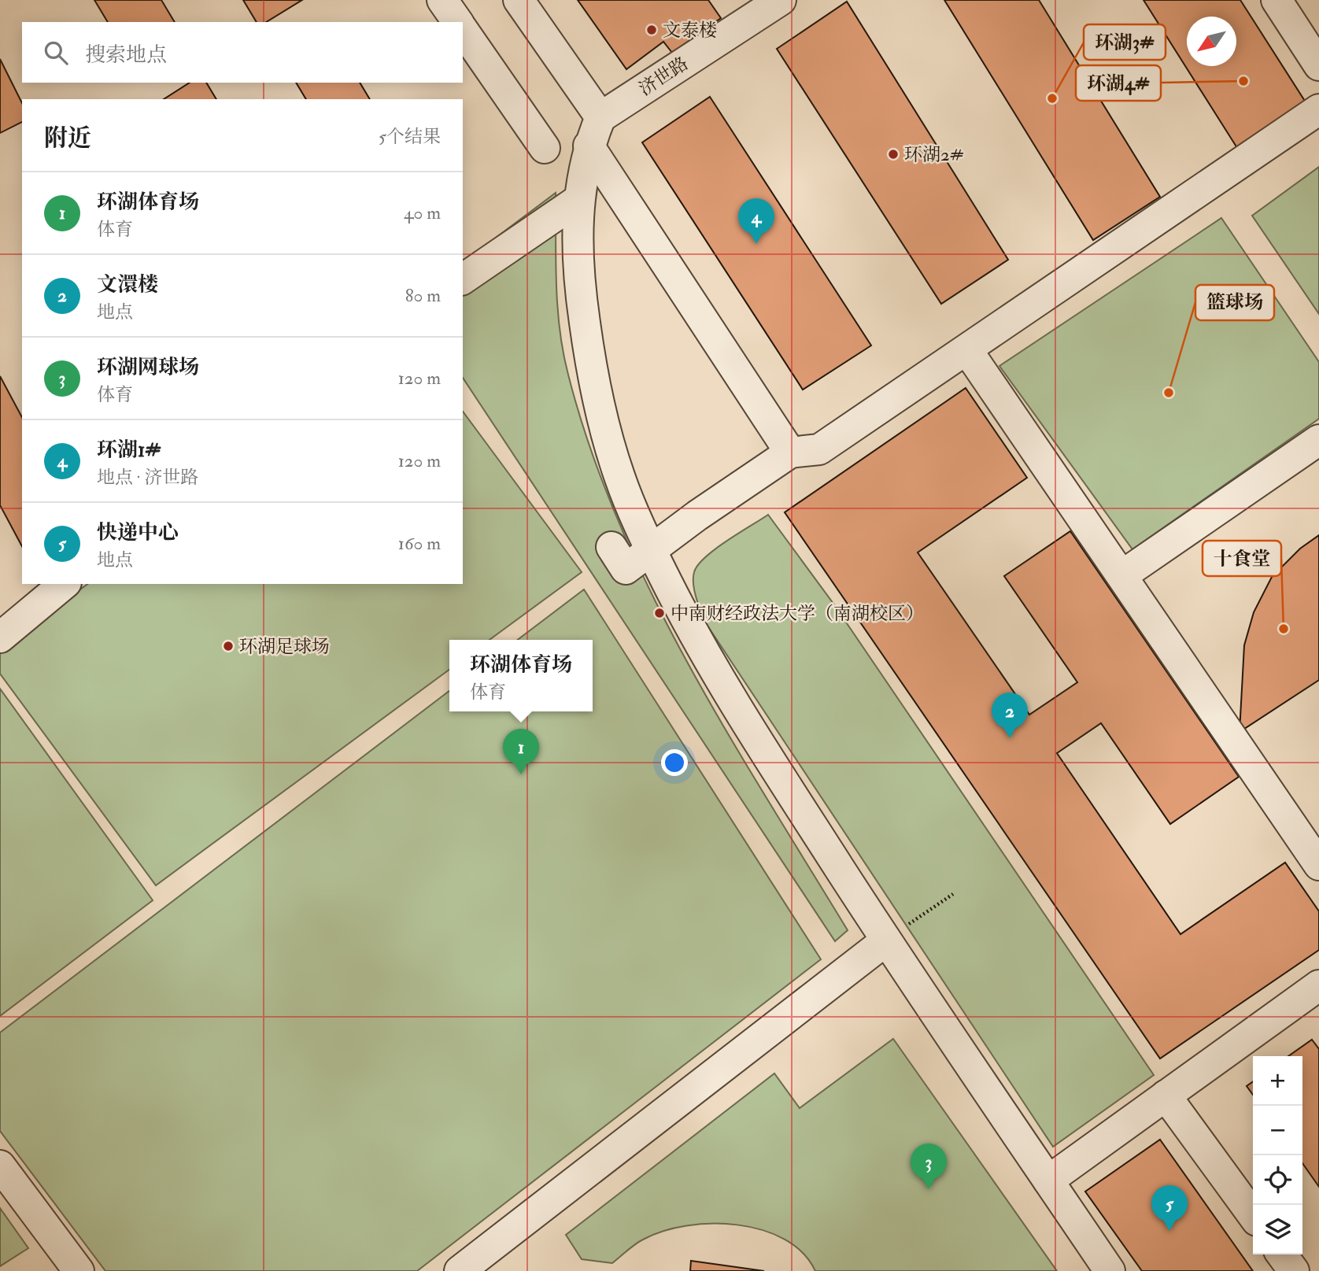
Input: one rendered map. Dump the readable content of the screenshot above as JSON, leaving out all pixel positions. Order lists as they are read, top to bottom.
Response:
{
  "streets": {
    "street": ["济世路"]
  },
  "places": [
    "文泰楼",
    "环湖4#",
    "环湖3#",
    "环湖2#",
    "篮球场",
    "中南财经政法大学（南湖校区）",
    "十食堂",
    "环湖足球场"
  ],
  "north": "bottom left",
  "page": {
    "search": "搜索地点",
    "heading": ["附近", "5个结果"],
    "list": [
      {
        "mark": "1",
        "name": "环湖体育场",
        "note": "体育",
        "value": "40 m"
      },
      {
        "mark": "2",
        "name": "文澴楼",
        "note": "地点",
        "value": "80 m"
      },
      {
        "mark": "3",
        "name": "环湖网球场",
        "note": "体育",
        "value": "120 m"
      },
      {
        "mark": "4",
        "name": "环湖1#",
        "note": "地点 · 济世路",
        "value": "120 m"
      },
      {
        "mark": "5",
        "name": "快递中心",
        "note": "地点",
        "value": "160 m"
      }
    ],
    "pins": [
      "4",
      "2",
      "1",
      "3",
      "5"
    ],
    "popup": ["环湖体育场", "体育"],
    "map_buttons": ["+", "−"]
  }
}
